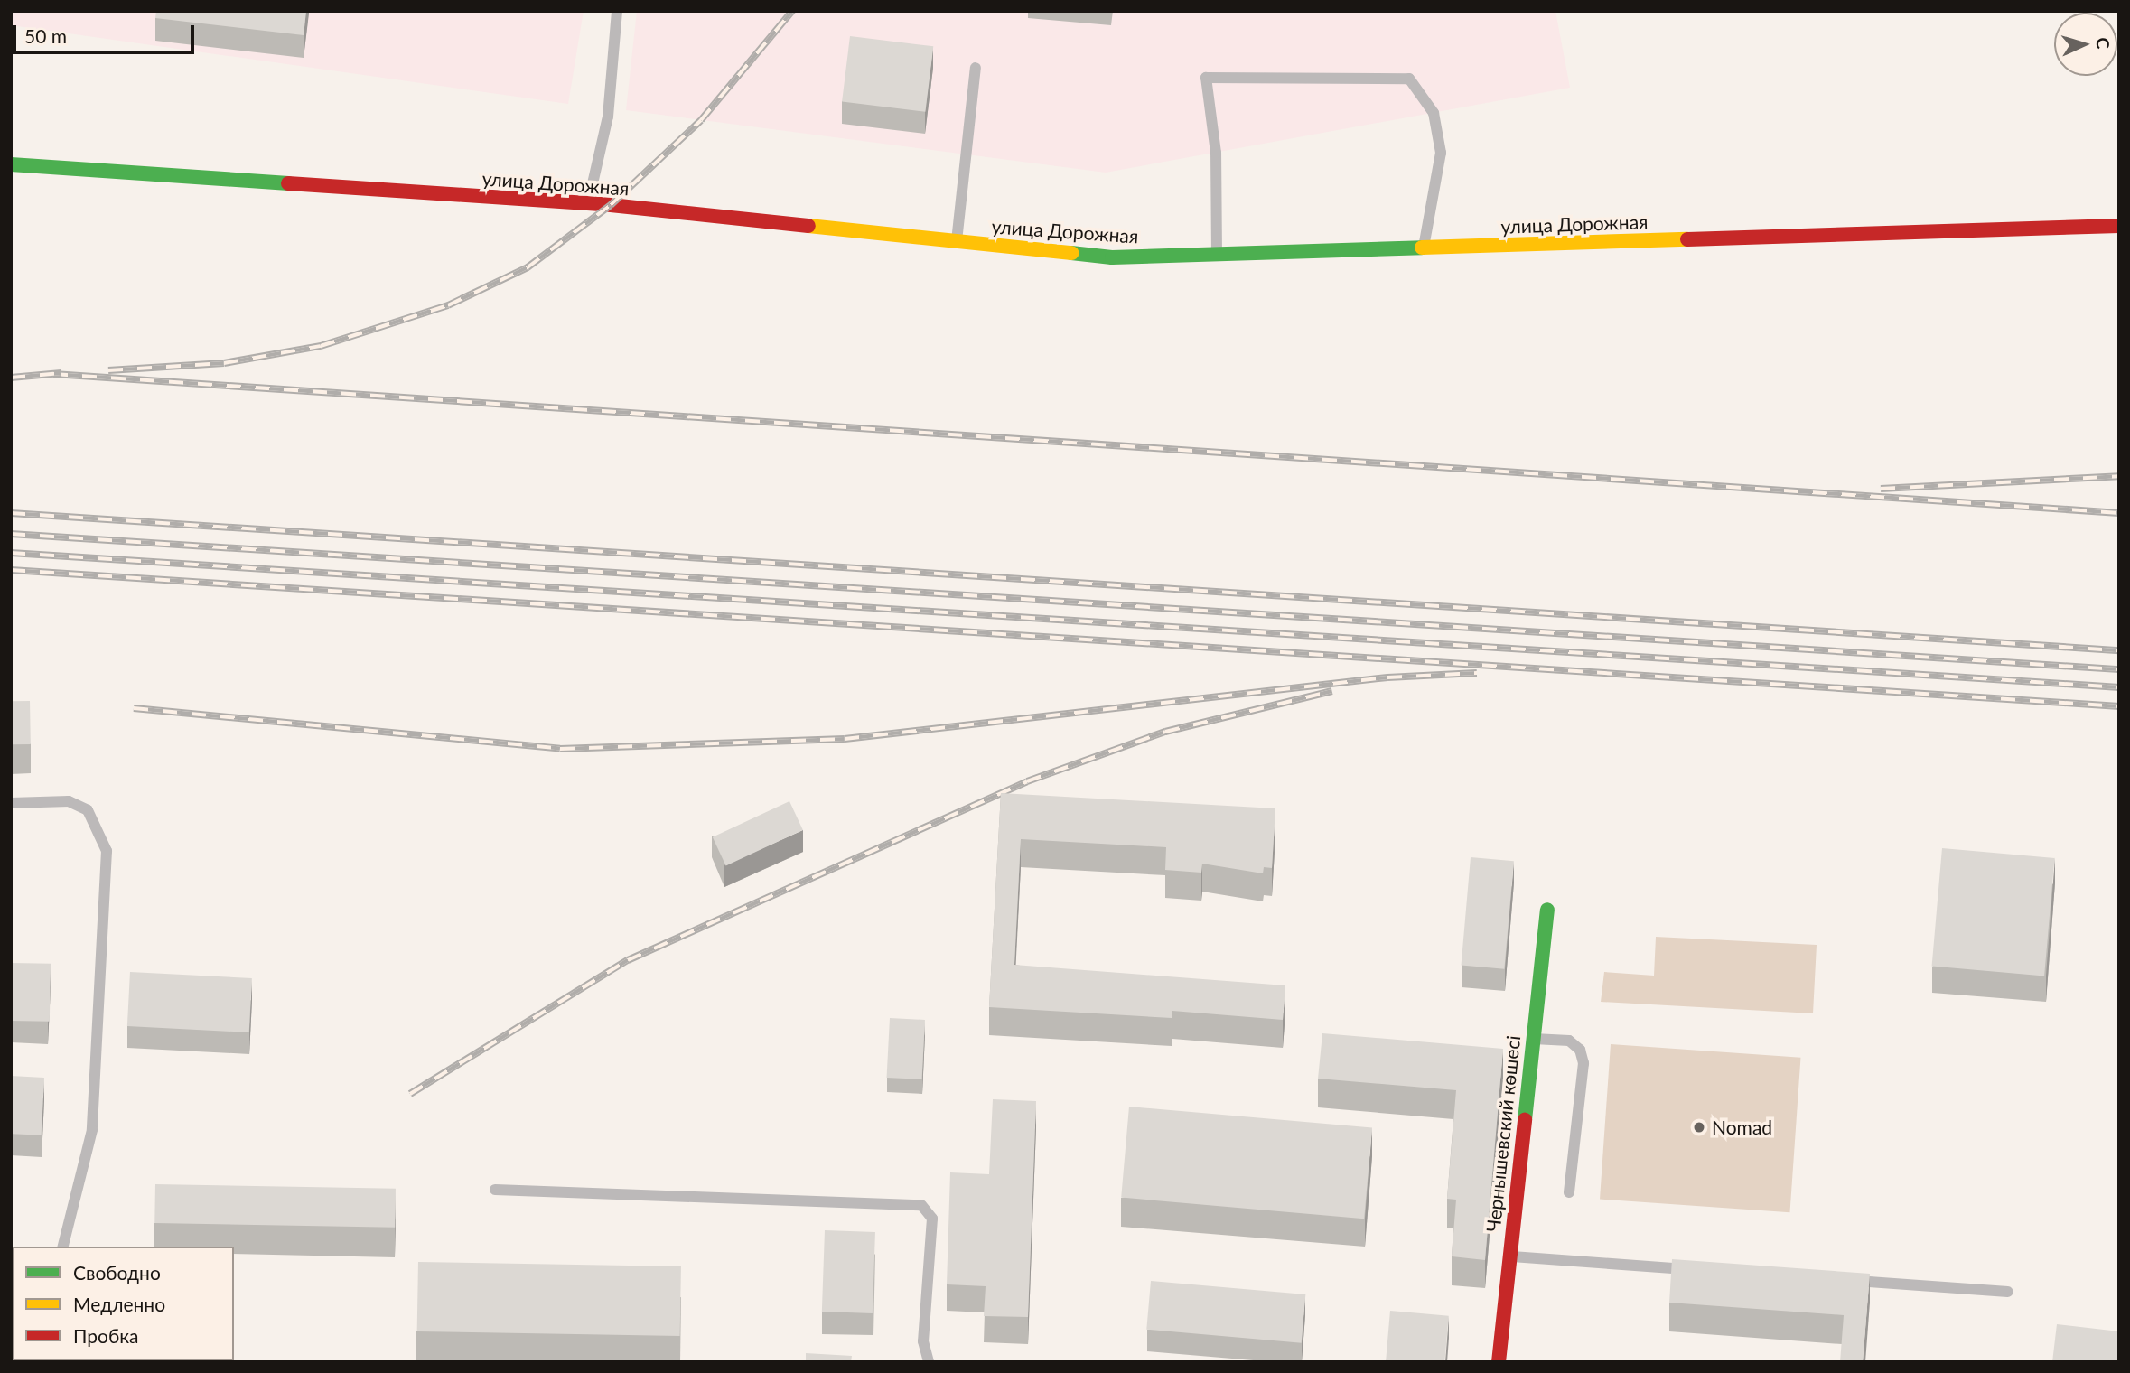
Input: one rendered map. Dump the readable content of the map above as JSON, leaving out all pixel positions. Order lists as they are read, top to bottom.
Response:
{
  "streets": {
    "street": ["улица Дорожная", "Чернышевский көшесі"]
  },
  "places": ["Nomad"],
  "legend": ["Свободно", "Медленно", "Пробка"],
  "scale_bar": "50 m",
  "north": "right"
}
